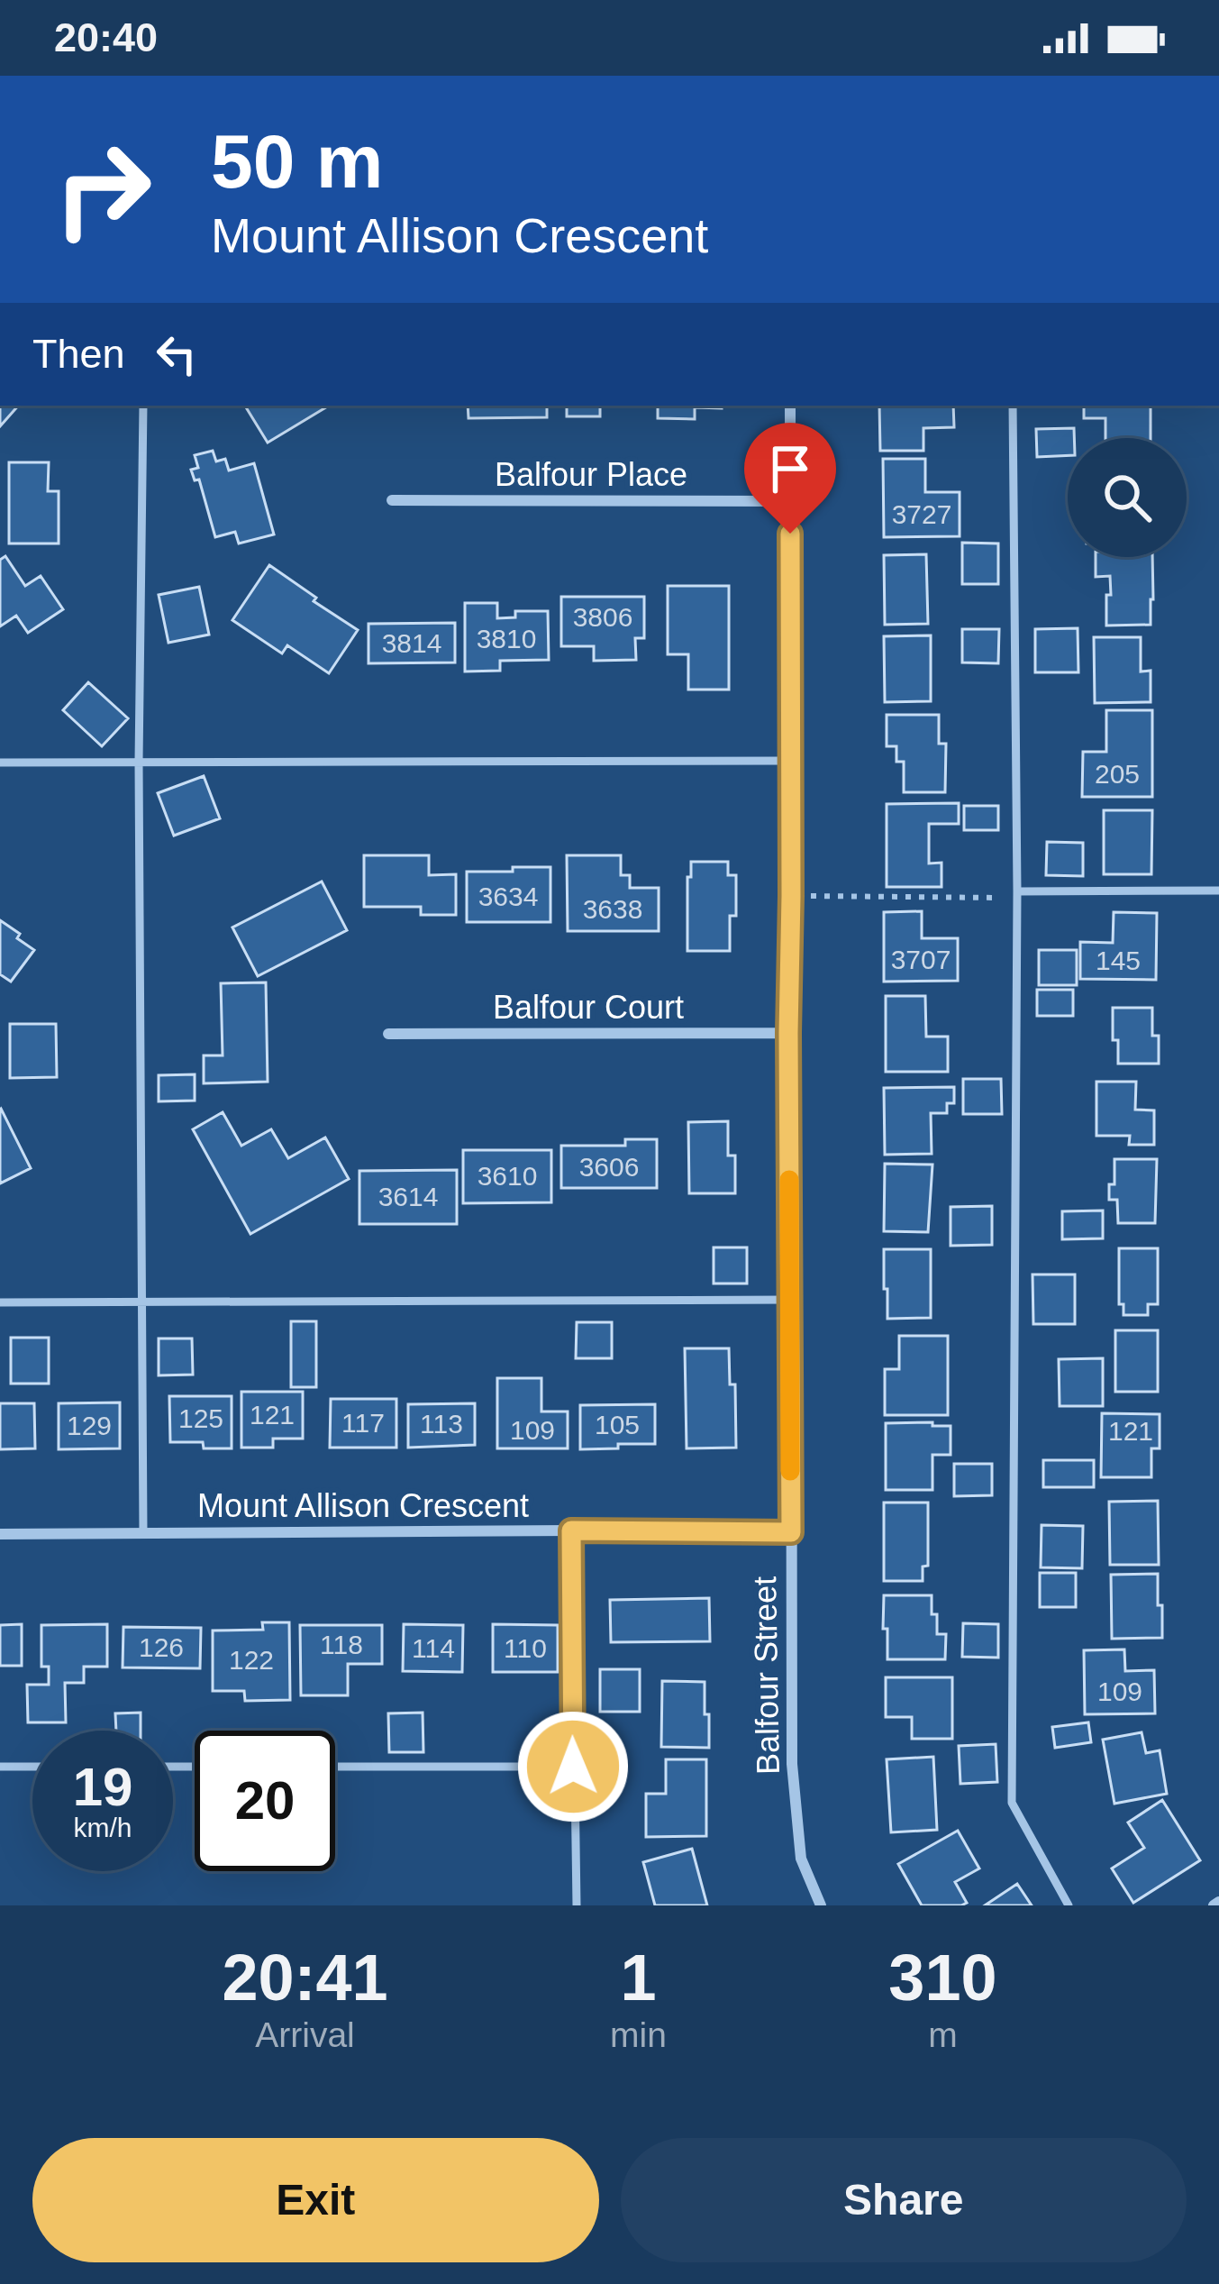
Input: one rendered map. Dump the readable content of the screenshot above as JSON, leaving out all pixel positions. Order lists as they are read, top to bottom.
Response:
{
  "streets": {
    "street": [
      "Balfour Place",
      "Balfour Court",
      "Mount Allison Crescent",
      "Balfour Street"
    ]
  },
  "crossings": [
    ["Balfour Place", "Balfour Street"],
    ["Balfour Court", "Balfour Street"],
    ["Mount Allison Crescent", "Balfour Street"]
  ],
  "house_numbers": [
    "3727",
    "3806",
    "3810",
    "3814",
    "205",
    "3634",
    "3638",
    "3707",
    "145",
    "3606",
    "3610",
    "3614",
    "121",
    "125",
    "117",
    "113",
    "105",
    "129",
    "109",
    "121",
    "118",
    "126",
    "114",
    "110",
    "122",
    "109"
  ],
  "page": {
    "status": "20:40",
    "turn": ["50 m", "Mount Allison Crescent"],
    "then": "Then",
    "speed": "19 km/h",
    "limit": "20",
    "eta": [
      "20:41",
      "Arrival",
      "1",
      "min",
      "310",
      "m"
    ],
    "buttons": ["Exit", "Share"]
  }
}
